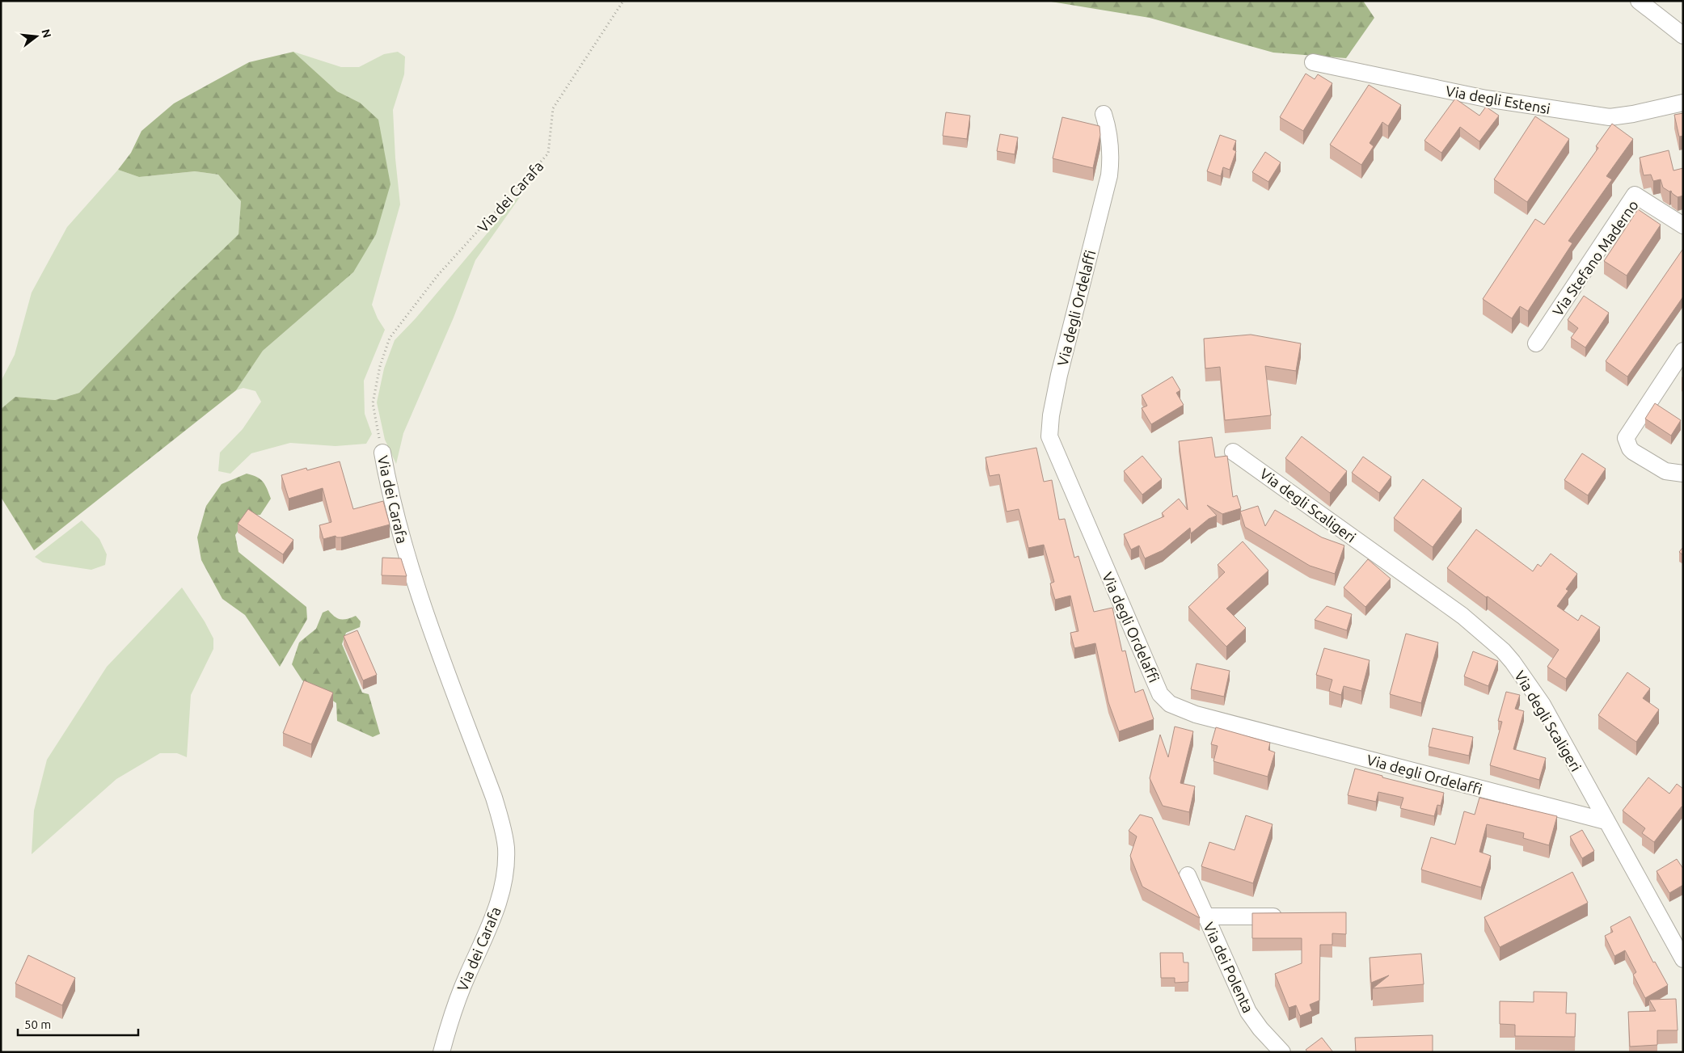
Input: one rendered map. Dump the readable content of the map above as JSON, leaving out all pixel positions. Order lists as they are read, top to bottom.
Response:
{
  "streets": {
    "street": [
      "Via degli Estensi",
      "Via dei Carafa",
      "Via Stefano Maderno",
      "Via degli Ordelaffi",
      "Via degli Scaligeri",
      "Via dei Polenta"
    ]
  },
  "crossings": [
    ["Via degli Ordelaffi", "Via degli Scaligeri"]
  ],
  "scale_bar": "50 m",
  "north": "right"
}
